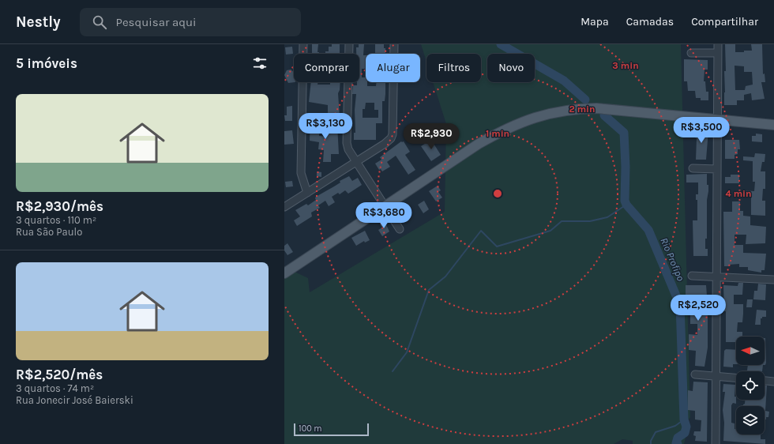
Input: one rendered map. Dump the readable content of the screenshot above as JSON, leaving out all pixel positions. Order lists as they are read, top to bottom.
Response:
{
  "water": ["Rio Profipo"],
  "scale_bar": "100 m",
  "north": "left",
  "page": {
    "header": "Nestly",
    "search": "Pesquisar aqui",
    "nav": ["Mapa", "Camadas", "Compartilhar"],
    "heading": "5 imóveis",
    "chip": [
      "Comprar",
      "Alugar",
      "Filtros",
      "Novo"
    ],
    "list": [
      {
        "name": "R$2,930/mês",
        "note": "3 quartos · 110 m² · Rua São Paulo"
      },
      {
        "name": "R$2,520/mês",
        "note": "3 quartos · 74 m² · Rua Jonecir José Baierski"
      }
    ],
    "price": [
      "R$3,130",
      "R$3,500",
      "R$2,930",
      "R$3,680",
      "R$2,520"
    ],
    "scale": "100 m"
  },
  "rings": [
    "3 min",
    "2 min",
    "1 min",
    "4 min"
  ]
}
